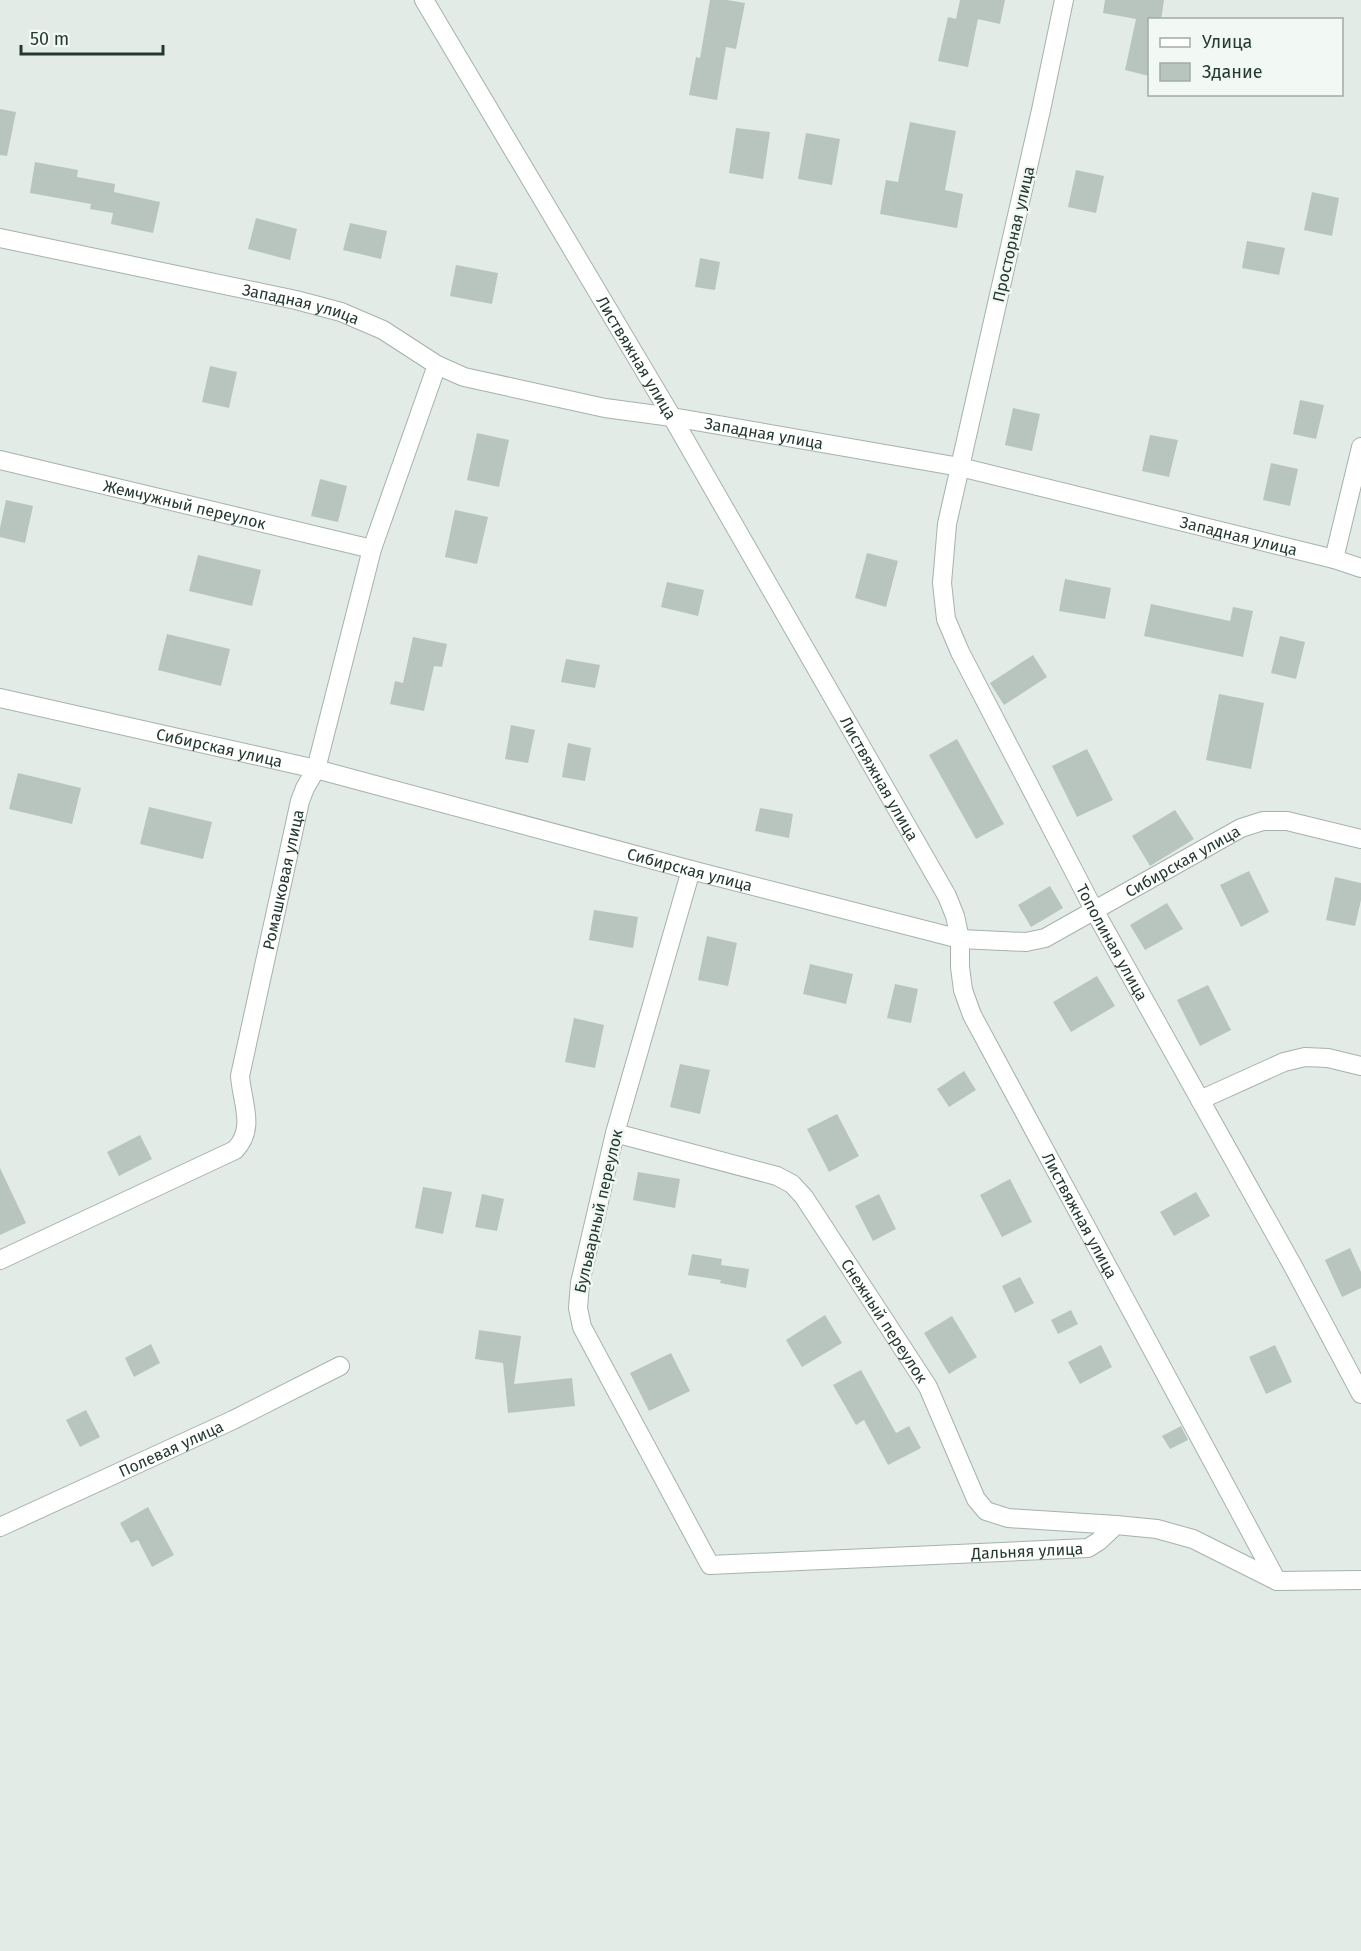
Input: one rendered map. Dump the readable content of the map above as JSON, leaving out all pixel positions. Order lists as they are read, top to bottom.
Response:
{
  "streets": {
    "street": [
      "Просторная улица",
      "Западная улица",
      "Листвяжная улица",
      "Жемчужный переулок",
      "Сибирская улица",
      "Ромашковая улица",
      "Тополиная улица",
      "Бульварный переулок",
      "Снежный переулок",
      "Полевая улица",
      "Дальняя улица"
    ]
  },
  "crossings": [
    ["Просторная улица", "Западная улица"],
    ["Просторная улица", "Тополиная улица"],
    ["Западная улица", "Листвяжная улица"],
    ["Западная улица", "Ромашковая улица"],
    ["Западная улица", "Тополиная улица"],
    ["Листвяжная улица", "Сибирская улица"],
    ["Жемчужный переулок", "Ромашковая улица"],
    ["Сибирская улица", "Ромашковая улица"],
    ["Сибирская улица", "Тополиная улица"],
    ["Сибирская улица", "Бульварный переулок"],
    ["Бульварный переулок", "Снежный переулок"],
    ["Бульварный переулок", "Дальняя улица"],
    ["Снежный переулок", "Дальняя улица"]
  ],
  "legend": ["Улица", "Здание"],
  "scale_bar": "50 m"
}
